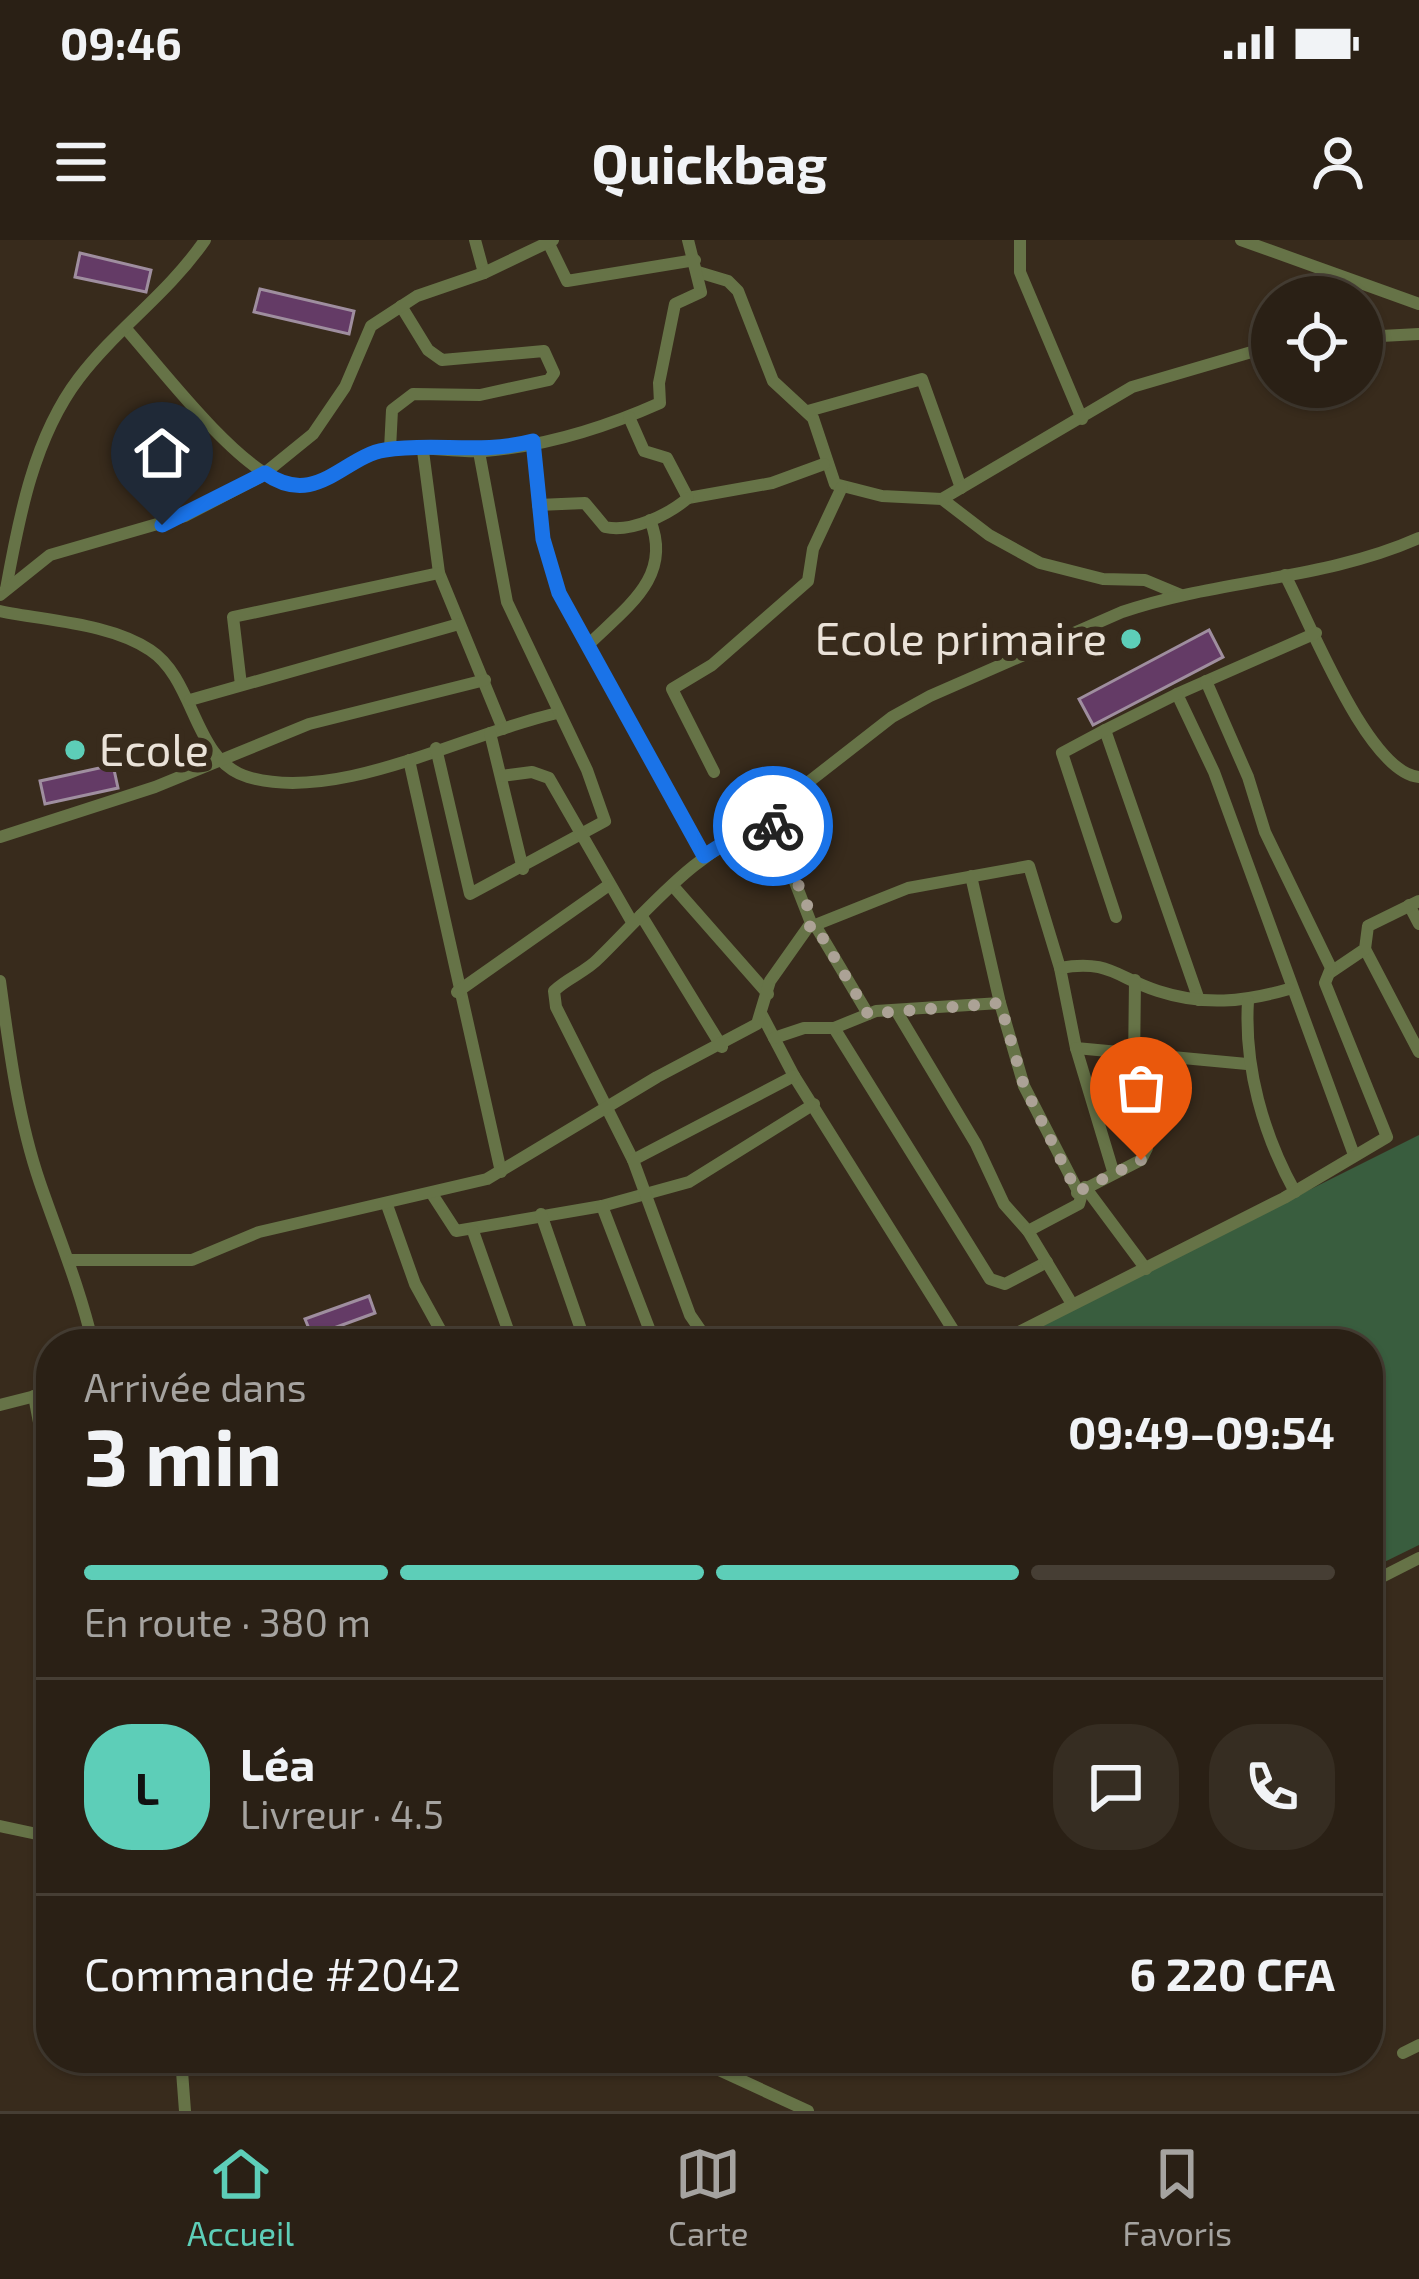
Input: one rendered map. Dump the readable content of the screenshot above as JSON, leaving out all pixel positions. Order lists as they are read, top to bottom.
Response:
{
  "places": ["Ecole primaire", "Ecole"],
  "page": {
    "status": "09:46",
    "header": "Quickbag",
    "heading": ["3 min", "Arrivée dans", "09:49–09:54"],
    "panel": [
      "Léa",
      "Livreur · 4.5",
      "Commande #2042",
      "6 220 CFA"
    ],
    "bar": "En route · 380 m",
    "round": "L",
    "tabs": ["Accueil", "Carte", "Favoris"]
  }
}
